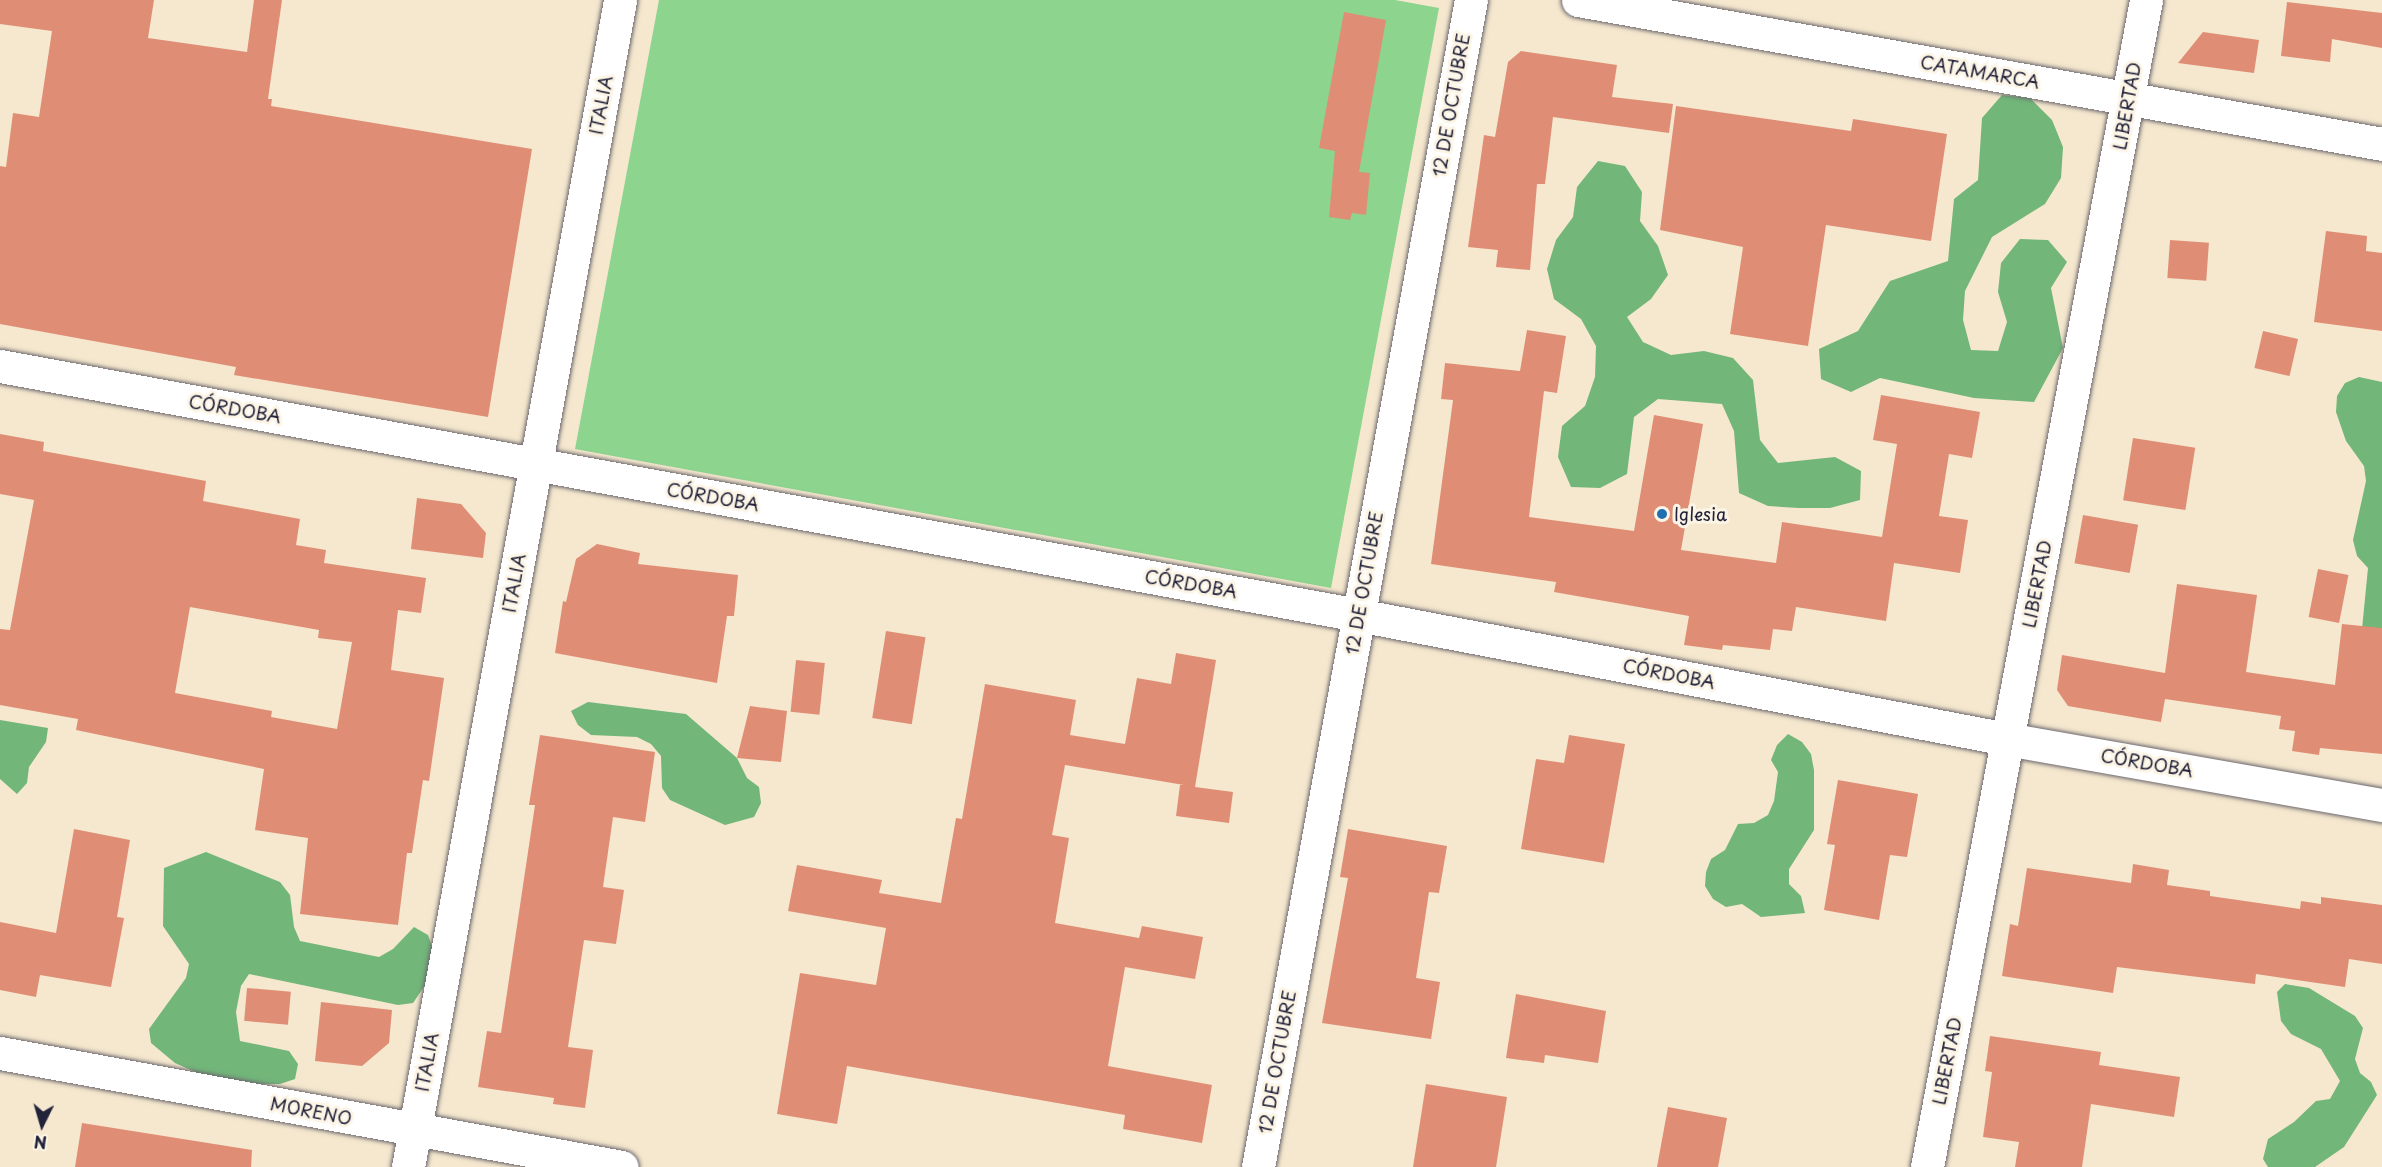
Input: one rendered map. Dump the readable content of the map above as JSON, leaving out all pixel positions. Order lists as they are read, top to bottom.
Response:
{
  "streets": {
    "street": [
      "CATAMARCA",
      "ITALIA",
      "12 DE OCTUBRE",
      "LIBERTAD",
      "CÓRDOBA",
      "MORENO"
    ]
  },
  "crossings": [
    ["CATAMARCA", "LIBERTAD"],
    ["ITALIA", "CÓRDOBA"],
    ["ITALIA", "MORENO"],
    ["12 DE OCTUBRE", "CÓRDOBA"],
    ["LIBERTAD", "CÓRDOBA"]
  ],
  "places": ["Iglesia"],
  "north": "bottom"
}
